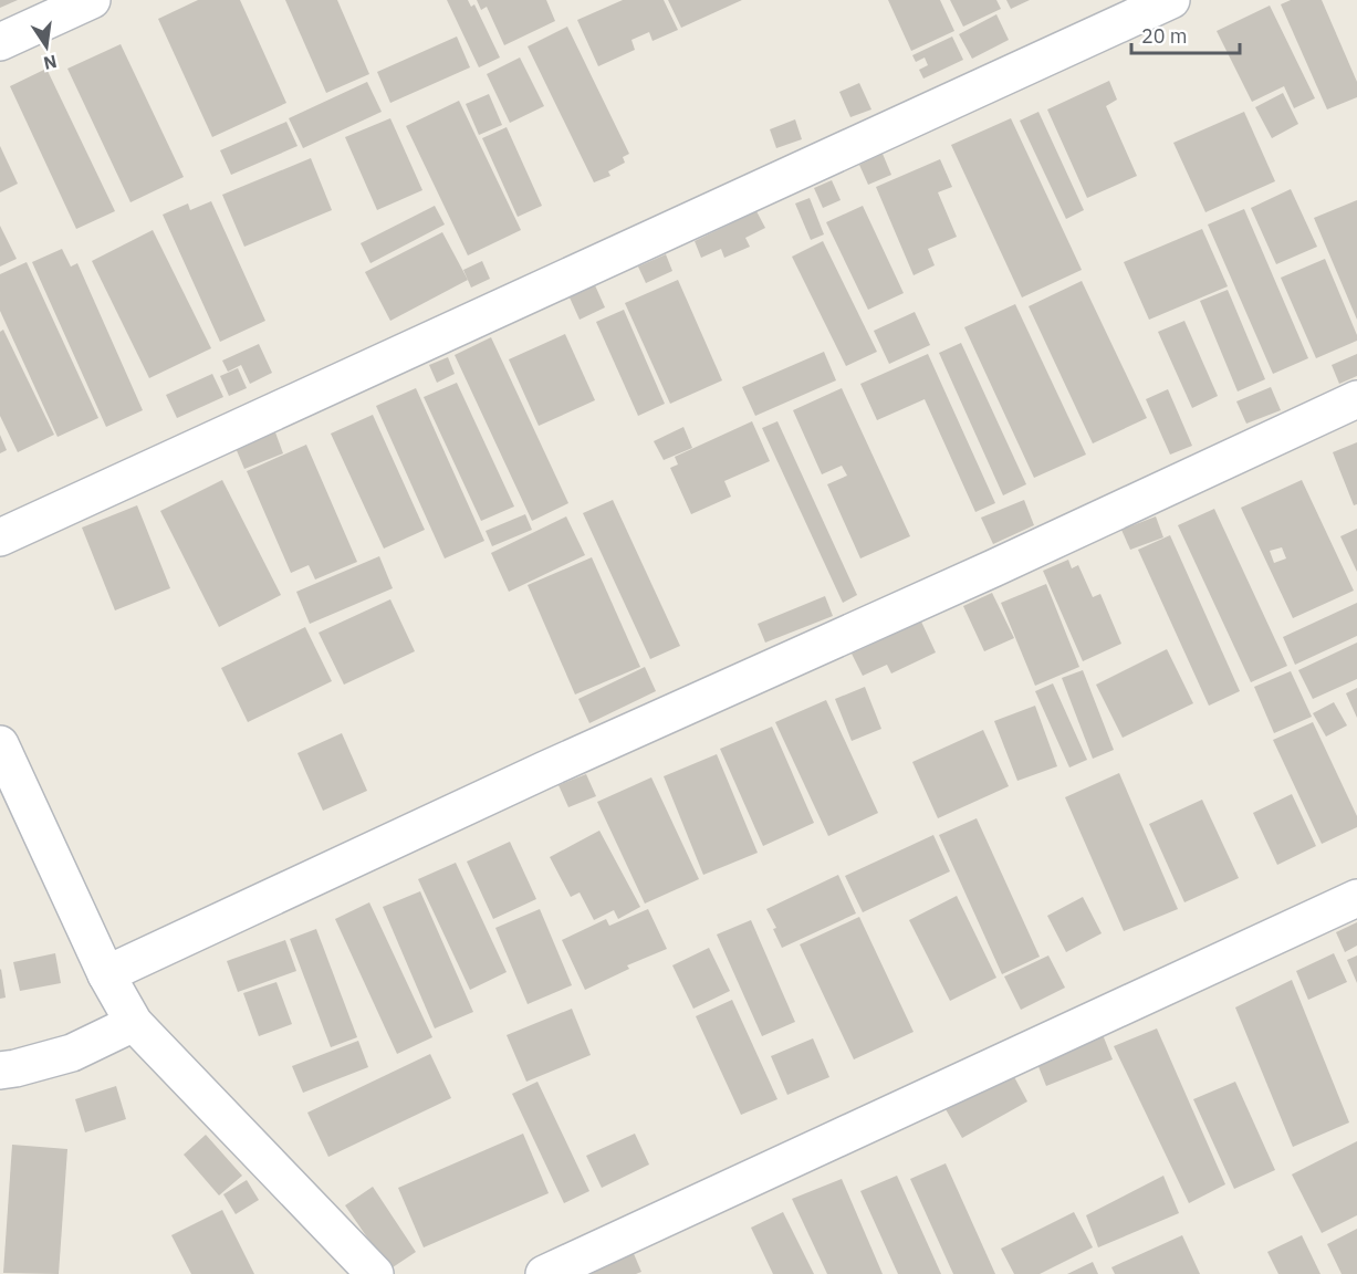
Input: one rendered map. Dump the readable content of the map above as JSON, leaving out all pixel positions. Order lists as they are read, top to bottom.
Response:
{
  "scale_bar": "20 m",
  "north": "bottom"
}
